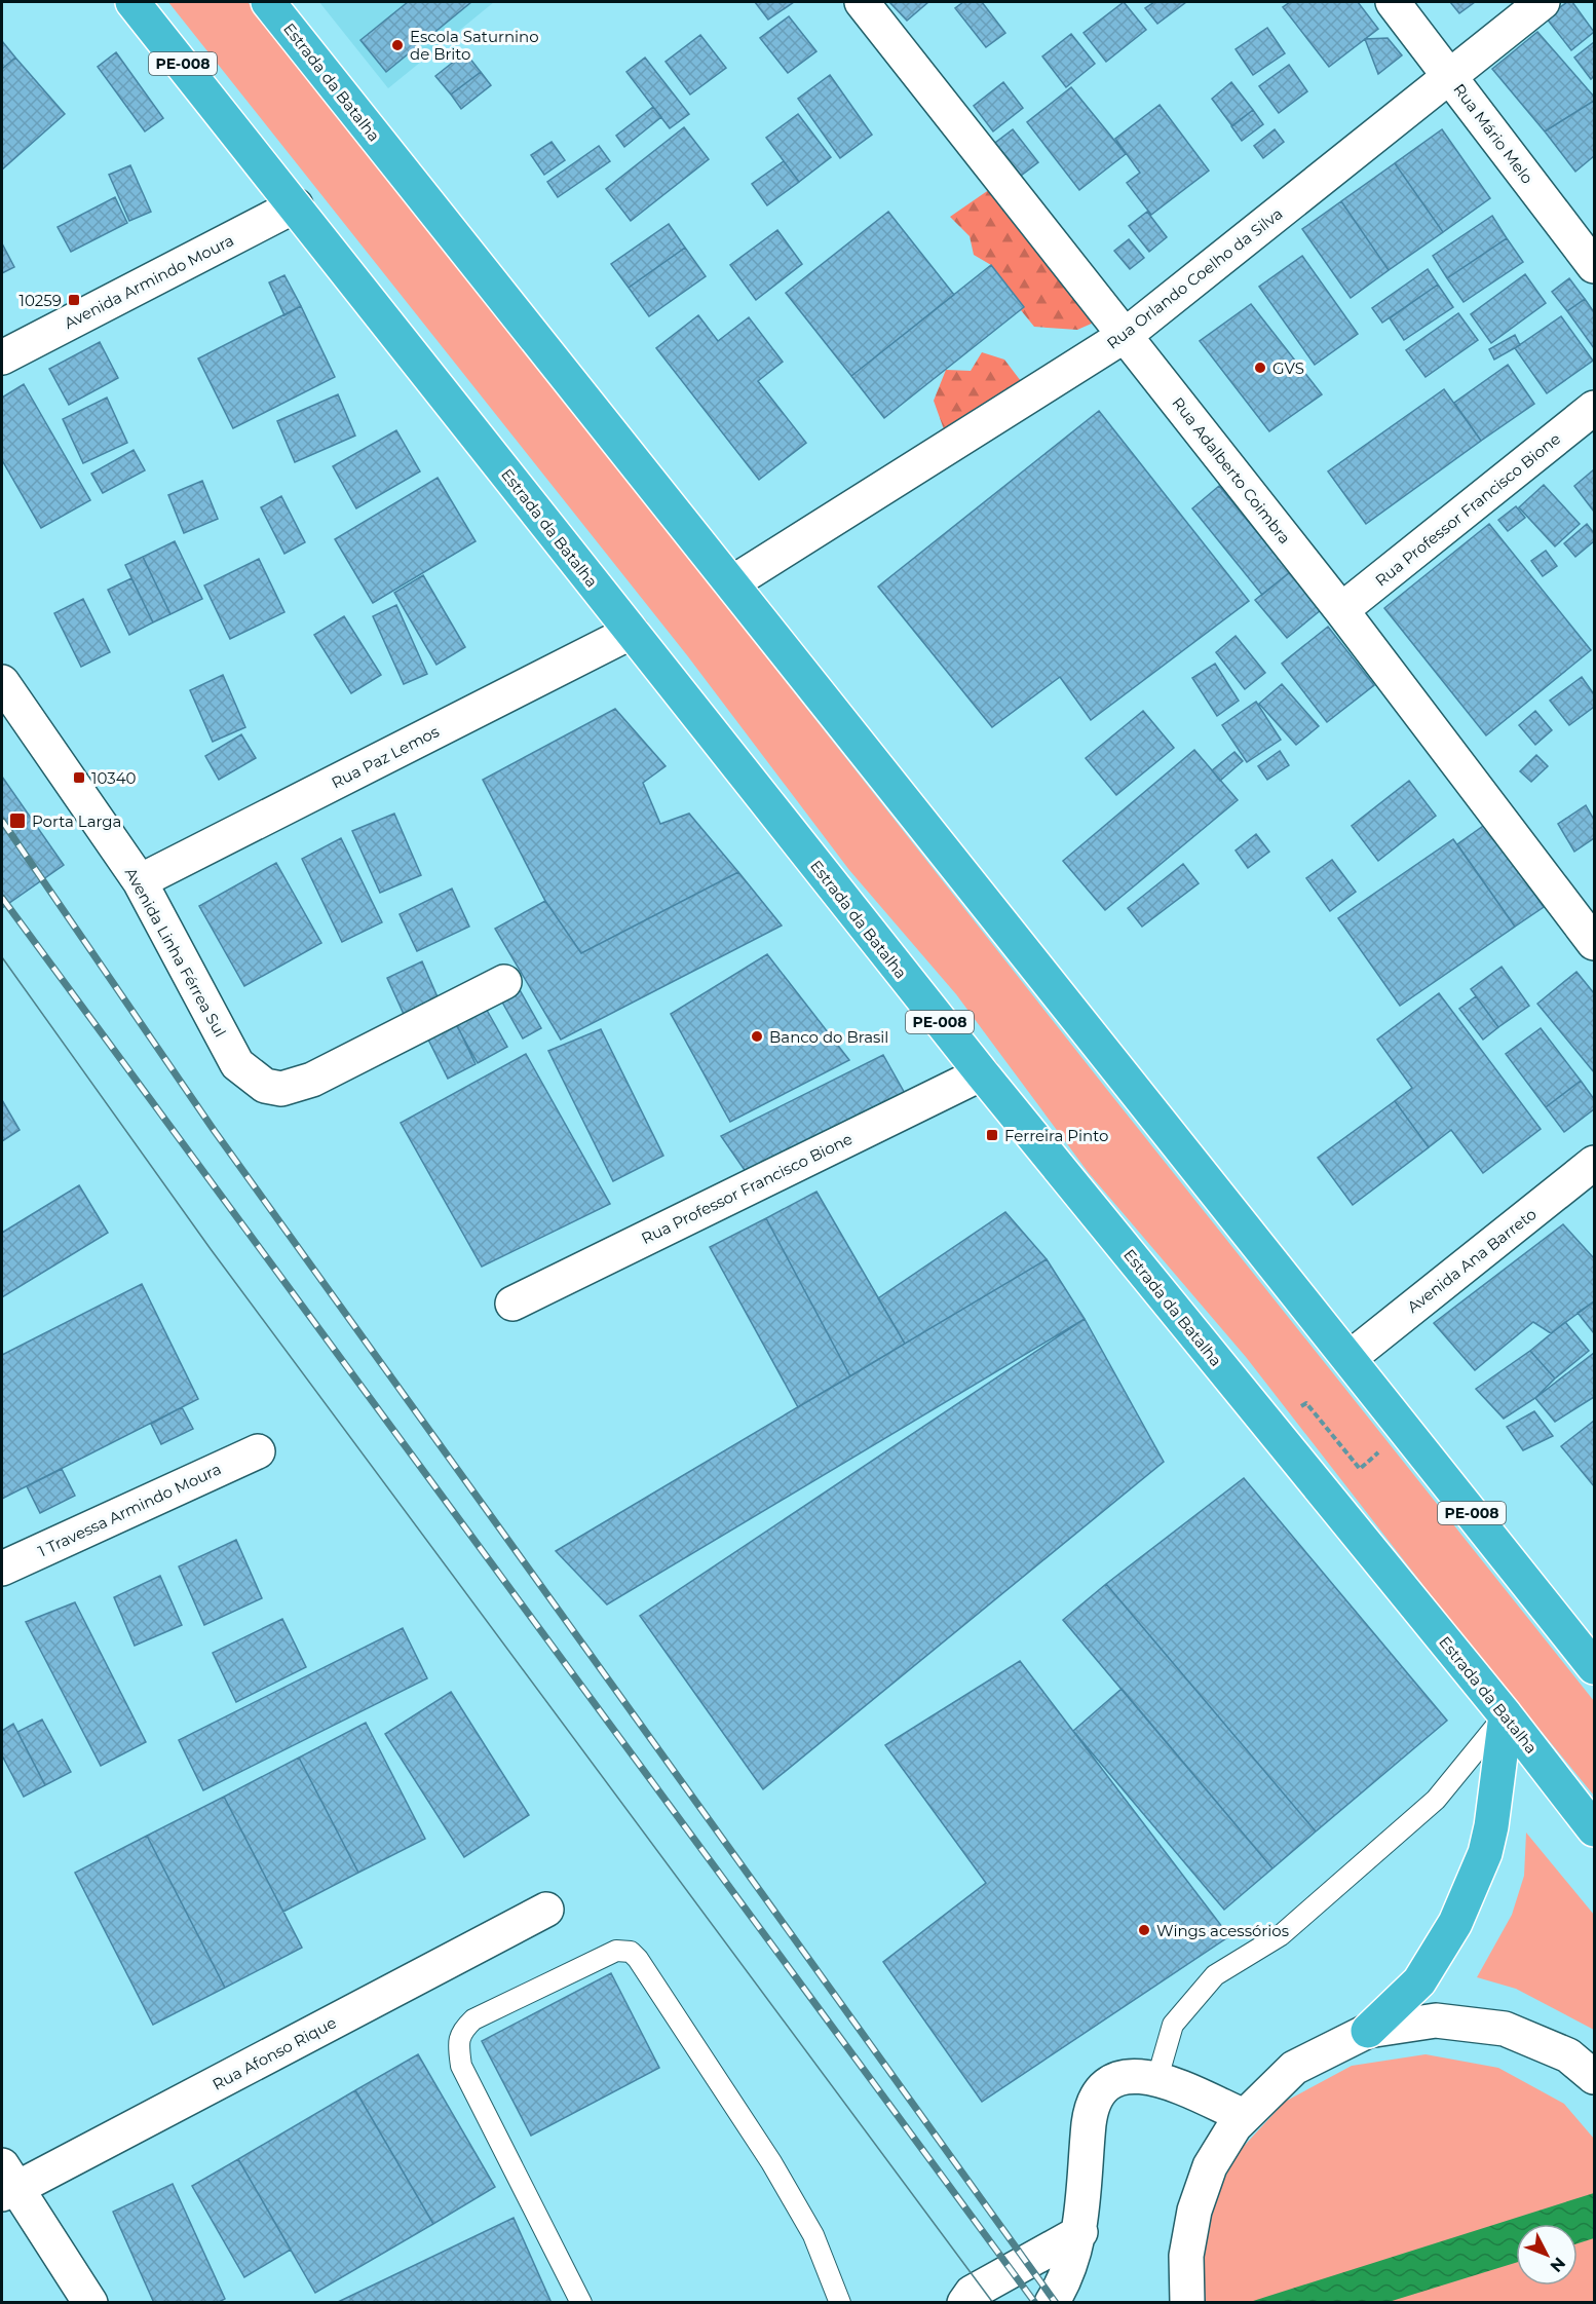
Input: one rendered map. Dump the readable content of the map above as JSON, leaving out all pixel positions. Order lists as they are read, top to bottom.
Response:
{
  "streets": {
    "highway": ["PE-008", "Estrada da Batalha"],
    "street": [
      "Rua Mário Melo",
      "Rua Orlando Coelho da Silva",
      "Avenida Armindo Moura",
      "Rua Adalberto Coimbra",
      "Rua Professor Francisco Bione",
      "Rua Paz Lemos",
      "Avenida Linha Férrea Sul",
      "Avenida Ana Barreto",
      "1 Travessa Armindo Moura",
      "Rua Afonso Rique"
    ]
  },
  "crossings": [
    ["Estrada da Batalha", "Rua Orlando Coelho da Silva"],
    ["Estrada da Batalha", "Avenida Armindo Moura"],
    ["Estrada da Batalha", "Rua Professor Francisco Bione"],
    ["Estrada da Batalha", "Rua Paz Lemos"],
    ["Estrada da Batalha", "Avenida Ana Barreto"],
    ["Rua Mário Melo", "Rua Orlando Coelho da Silva"],
    ["Rua Orlando Coelho da Silva", "Rua Adalberto Coimbra"],
    ["Rua Adalberto Coimbra", "Rua Professor Francisco Bione"],
    ["Rua Paz Lemos", "Avenida Linha Férrea Sul"]
  ],
  "places": {
    "other": [
      "Escola Saturnino de Brito",
      "GVS",
      "Banco do Brasil",
      "Wings acessórios"
    ],
    "transit": [
      "10259",
      "10340",
      "Porta Larga",
      "Ferreira Pinto"
    ]
  },
  "north": "bottom right"
}
